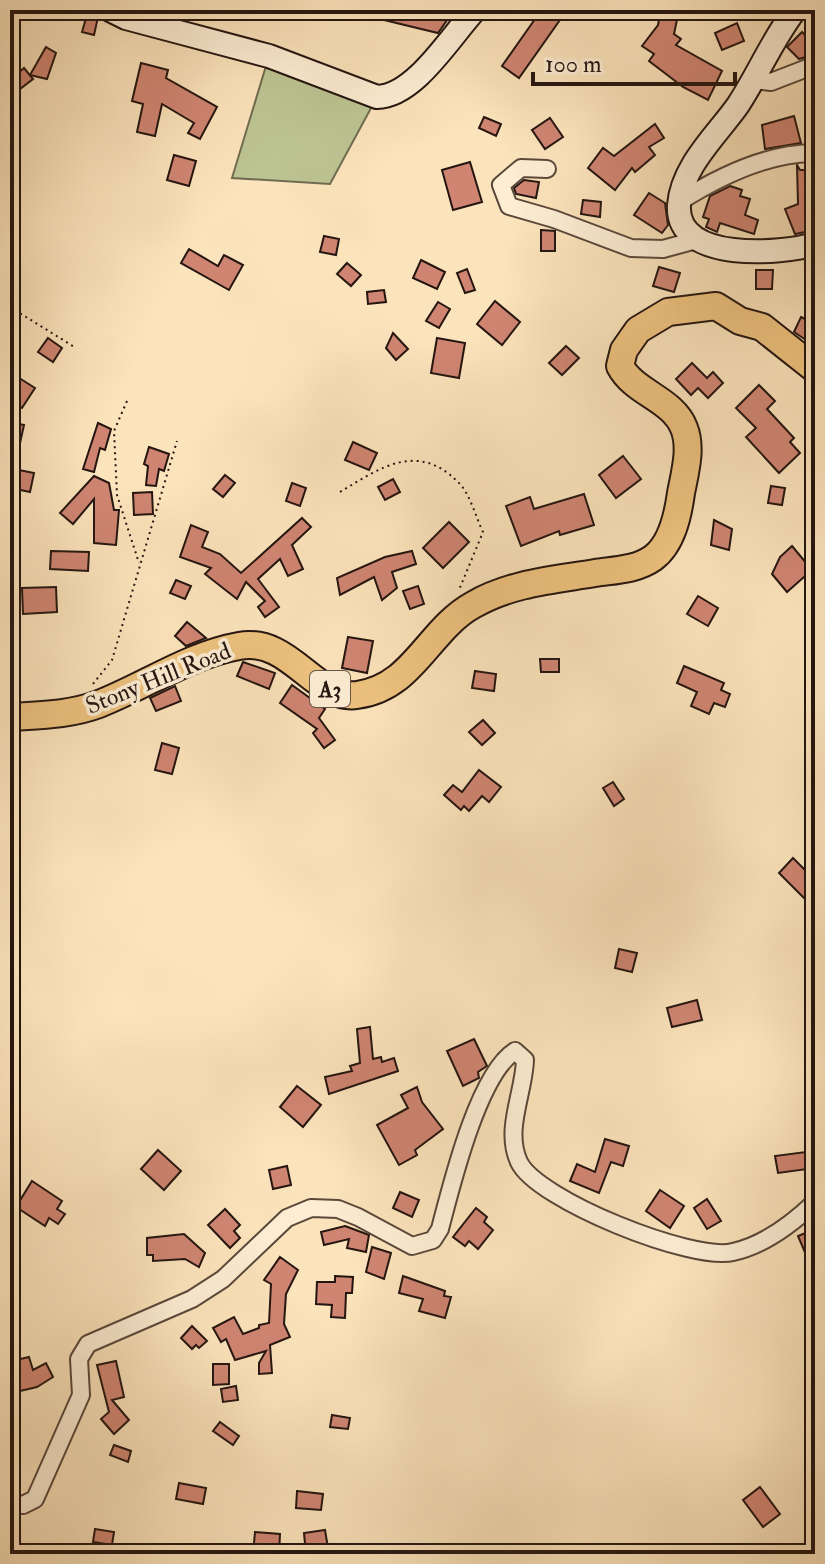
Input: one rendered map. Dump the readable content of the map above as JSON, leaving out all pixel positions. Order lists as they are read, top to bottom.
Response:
{
  "streets": {
    "main road": ["Stony Hill Road", "A3"]
  },
  "scale_bar": "100 m"
}
